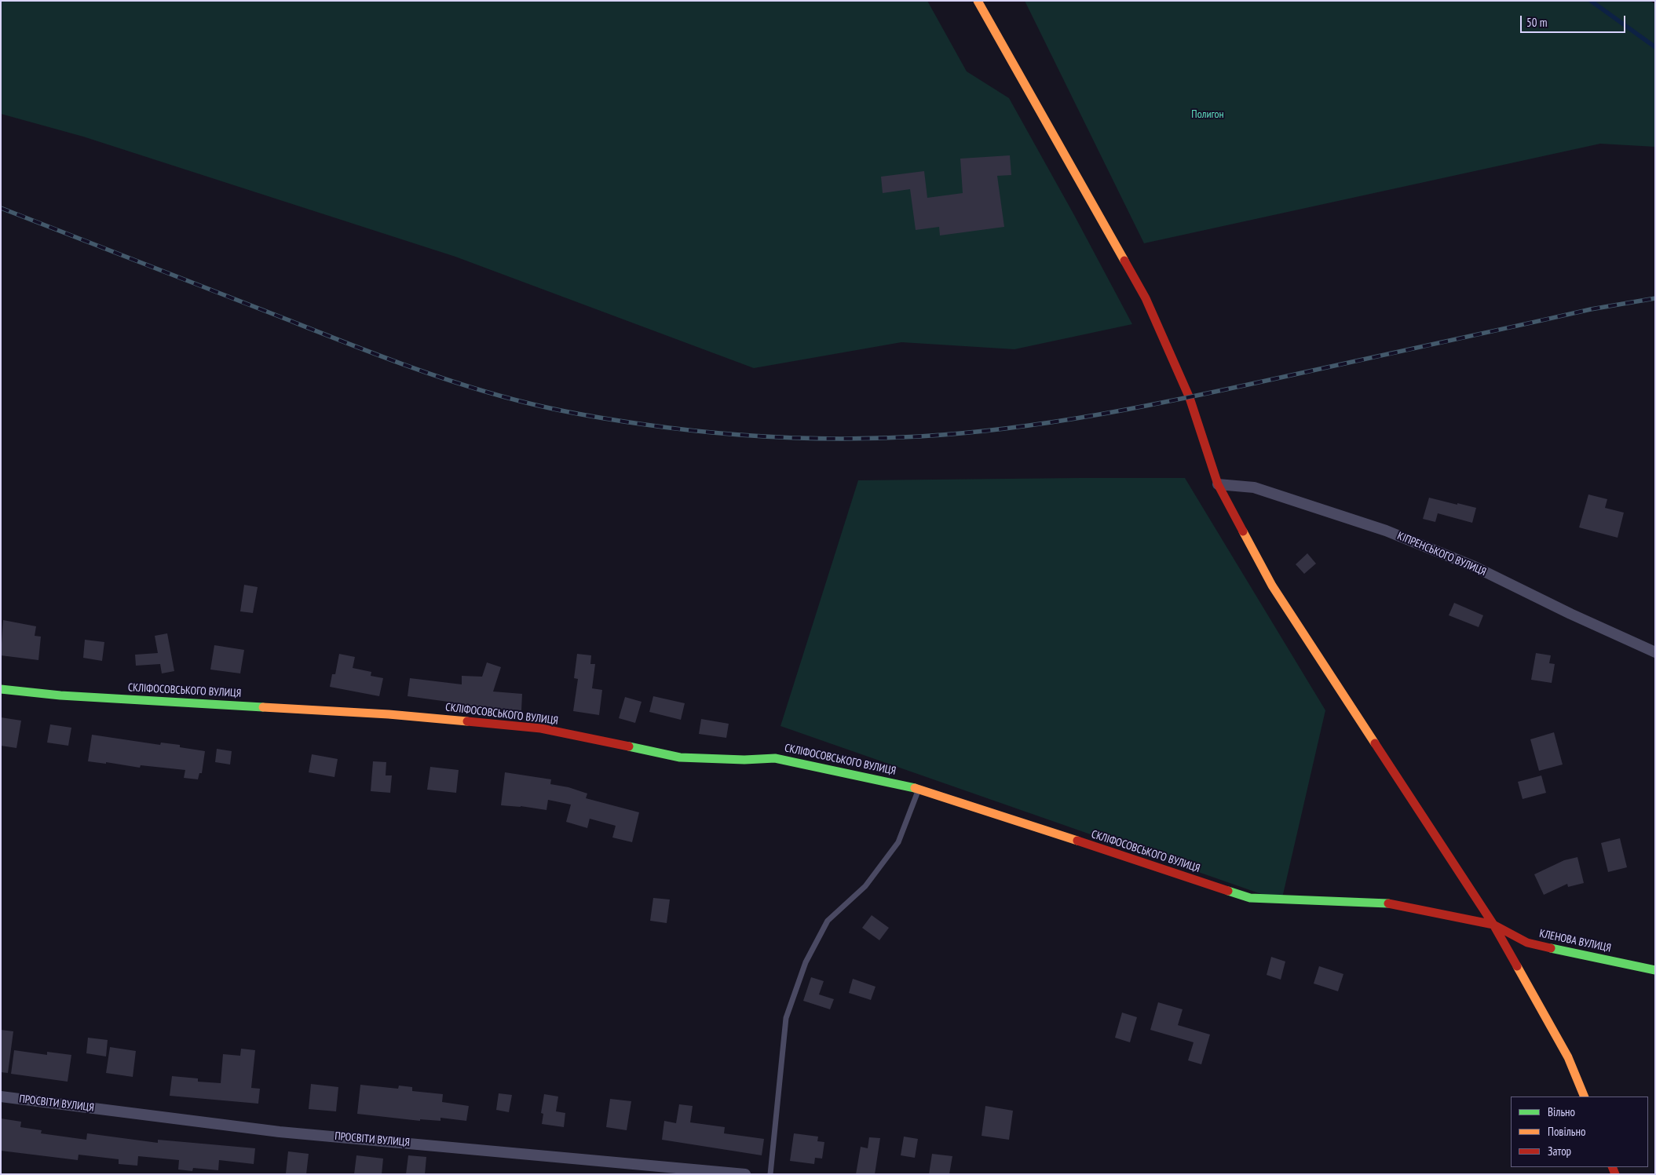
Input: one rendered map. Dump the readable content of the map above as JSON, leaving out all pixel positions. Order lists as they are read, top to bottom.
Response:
{
  "streets": {
    "street": [
      "КІПРЕНСЬКОГО ВУЛИЦЯ",
      "СКЛІФОСОВСЬКОГО ВУЛИЦЯ",
      "КЛЕНОВА ВУЛИЦЯ",
      "ПРОСВІТИ ВУЛИЦЯ"
    ]
  },
  "crossings": [
    ["СКЛІФОСОВСЬКОГО ВУЛИЦЯ", "КЛЕНОВА ВУЛИЦЯ"]
  ],
  "parks": ["Полигон"],
  "legend": ["Вільно", "Повільно", "Затор"],
  "scale_bar": "50 m"
}
